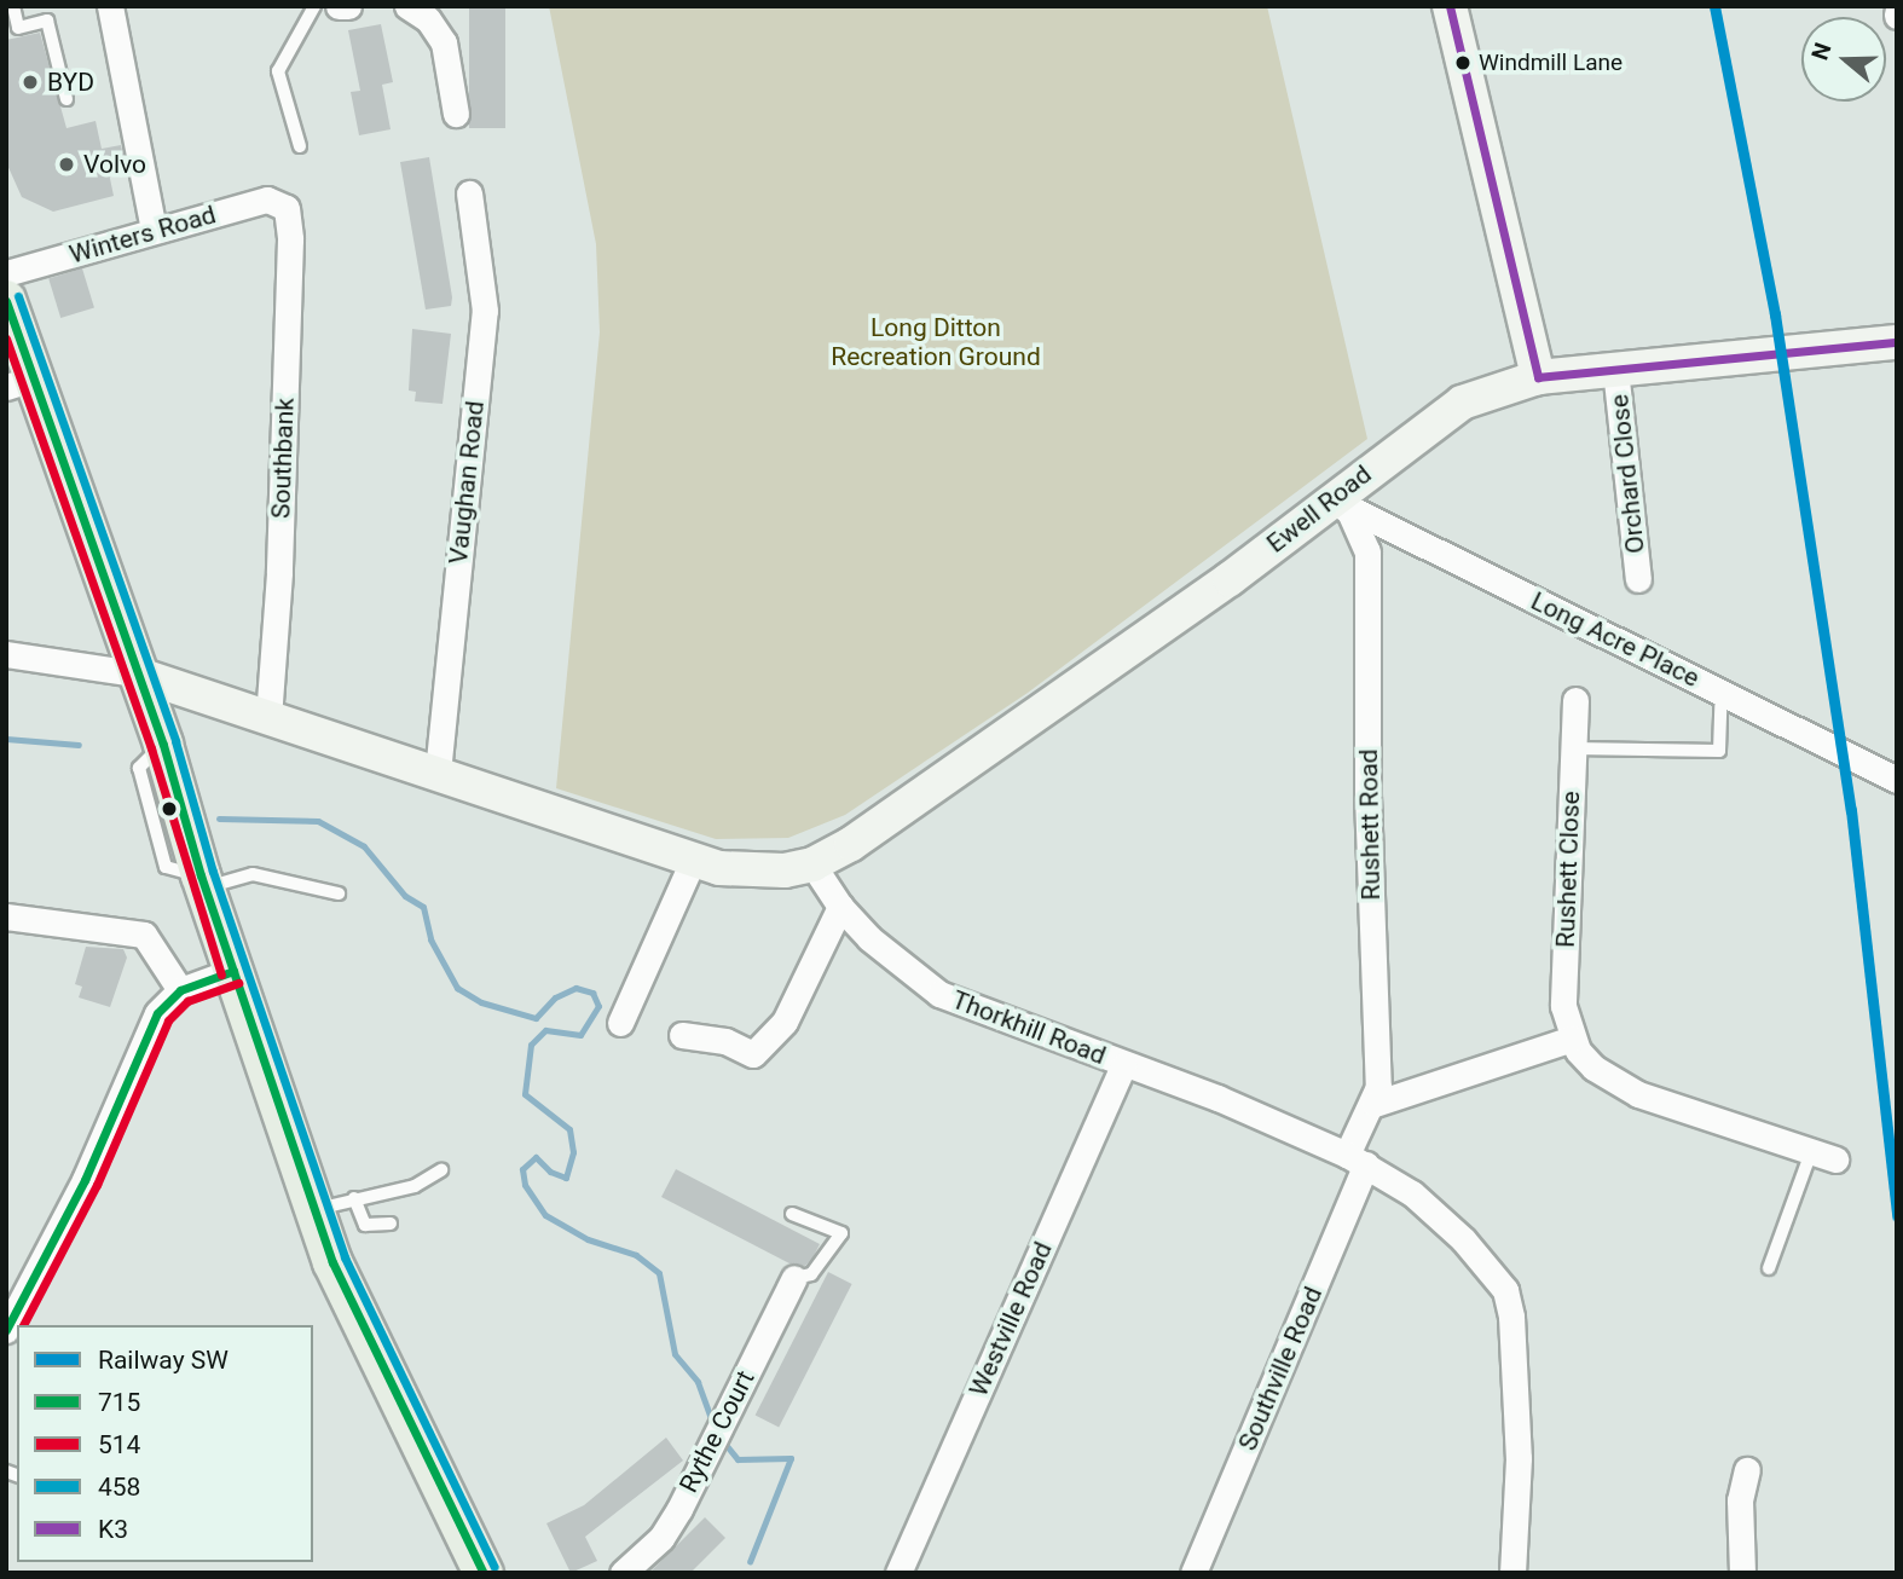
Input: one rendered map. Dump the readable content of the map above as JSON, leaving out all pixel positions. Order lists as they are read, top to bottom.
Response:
{
  "streets": {
    "street": [
      "Winters Road",
      "Southbank",
      "Orchard Close",
      "Vaughan Road",
      "Ewell Road",
      "Long Acre Place",
      "Rushett Road",
      "Rushett Close",
      "Thorkhill Road",
      "Westville Road",
      "Southville Road",
      "Rythe Court"
    ]
  },
  "crossings": [
    ["Winters Road", "Southbank"],
    ["Orchard Close", "Ewell Road"],
    ["Ewell Road", "Long Acre Place"],
    ["Ewell Road", "Rushett Road"],
    ["Ewell Road", "Thorkhill Road"],
    ["Long Acre Place", "Rushett Road"],
    ["Rushett Road", "Thorkhill Road"],
    ["Rushett Road", "Southville Road"],
    ["Thorkhill Road", "Westville Road"],
    ["Thorkhill Road", "Southville Road"]
  ],
  "parks": ["Long Ditton Recreation Ground"],
  "places": ["Windmill Lane", "BYD", "Volvo"],
  "lines": [
    "rail line SW",
    "transit line K3",
    "transit line 458",
    "transit line 715",
    "transit line 514"
  ],
  "legend": [
    "Railway SW",
    "715",
    "514",
    "458",
    "K3"
  ],
  "north": "left"
}
